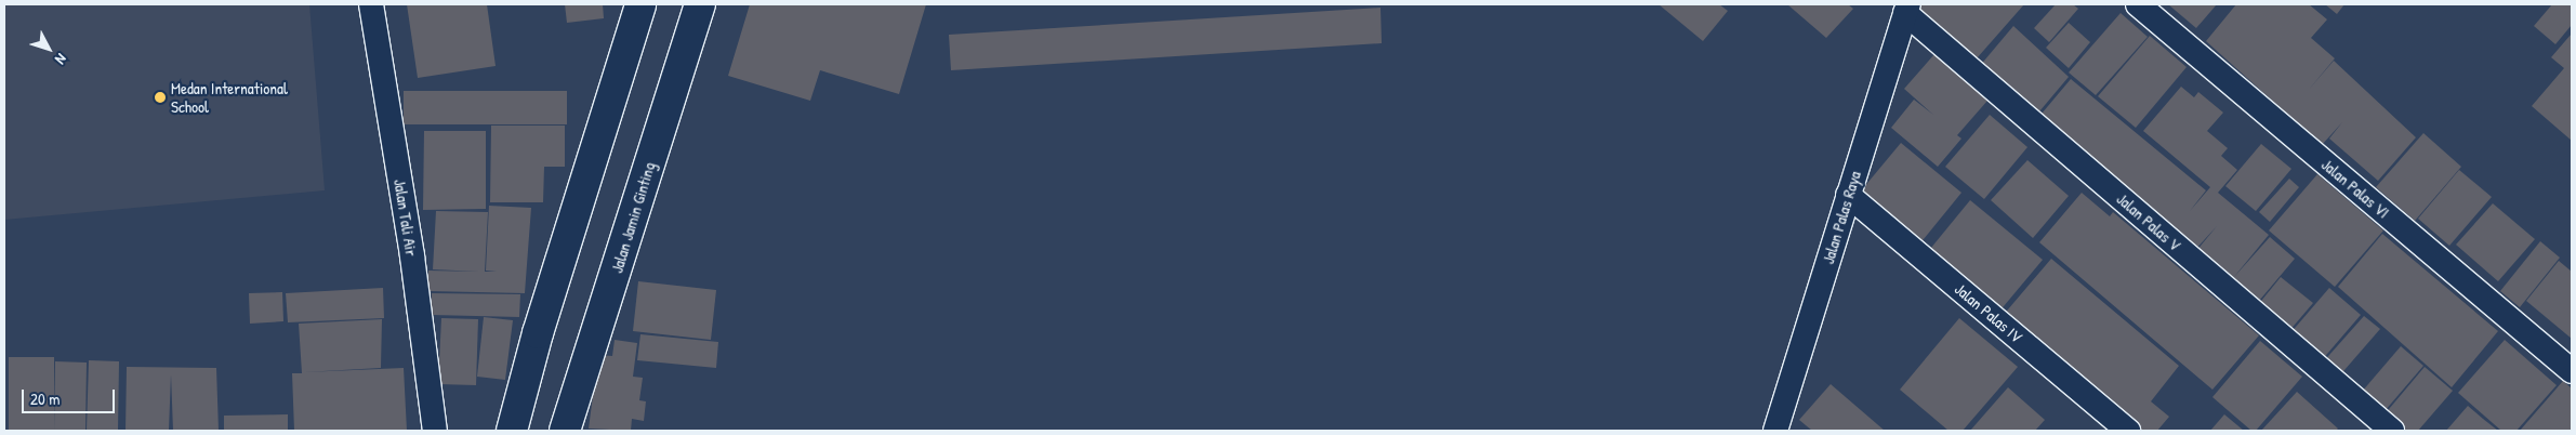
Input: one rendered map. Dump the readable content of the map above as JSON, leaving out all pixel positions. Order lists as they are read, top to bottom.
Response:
{
  "streets": {
    "highway": ["Jalan Jamin Ginting"],
    "street": [
      "Jalan Palas VI",
      "Jalan Tali Air",
      "Jalan Palas Raya",
      "Jalan Palas V",
      "Jalan Palas IV"
    ]
  },
  "crossings": [
    ["Jalan Palas Raya", "Jalan Palas V"],
    ["Jalan Palas Raya", "Jalan Palas IV"]
  ],
  "places": ["Medan International School"],
  "scale_bar": "20 m",
  "north": "bottom right"
}
